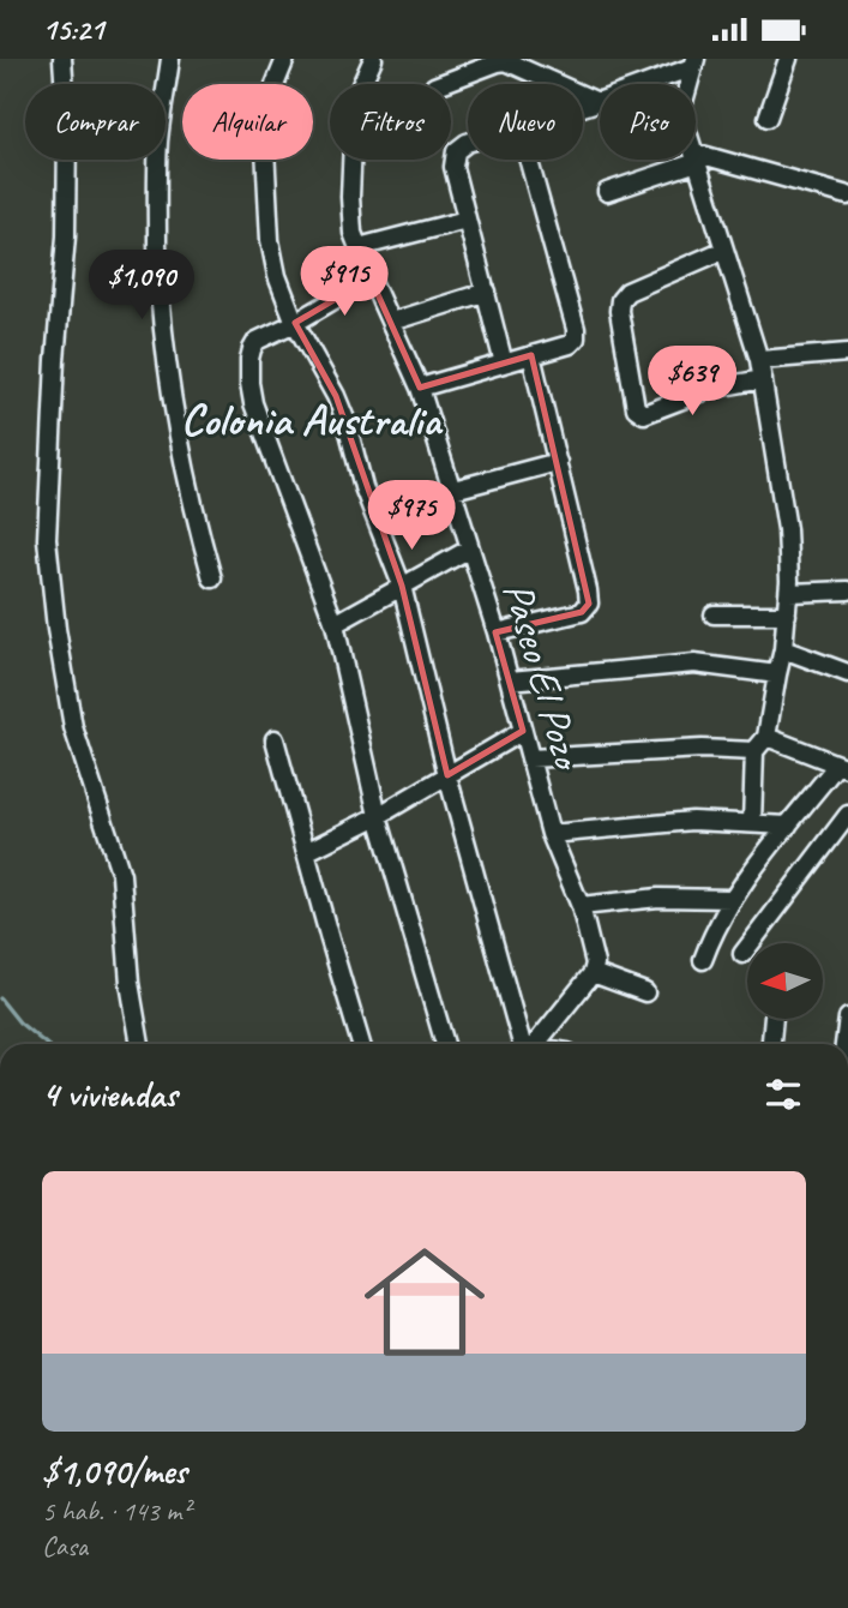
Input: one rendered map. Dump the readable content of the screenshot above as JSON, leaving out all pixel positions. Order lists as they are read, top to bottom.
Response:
{
  "streets": {
    "street": ["Paseo El Pozo"]
  },
  "districts": ["Colonia Australia"],
  "north": "left",
  "page": {
    "status": "15:21",
    "chip": [
      "Comprar",
      "Alquilar",
      "Filtros",
      "Nuevo",
      "Piso"
    ],
    "price": [
      "$915",
      "$1,090",
      "$639",
      "$975"
    ],
    "heading": "4 viviendas",
    "list": [
      {
        "name": "$1,090/mes",
        "note": "5 hab. · 143 m² · Casa"
      }
    ]
  }
}
